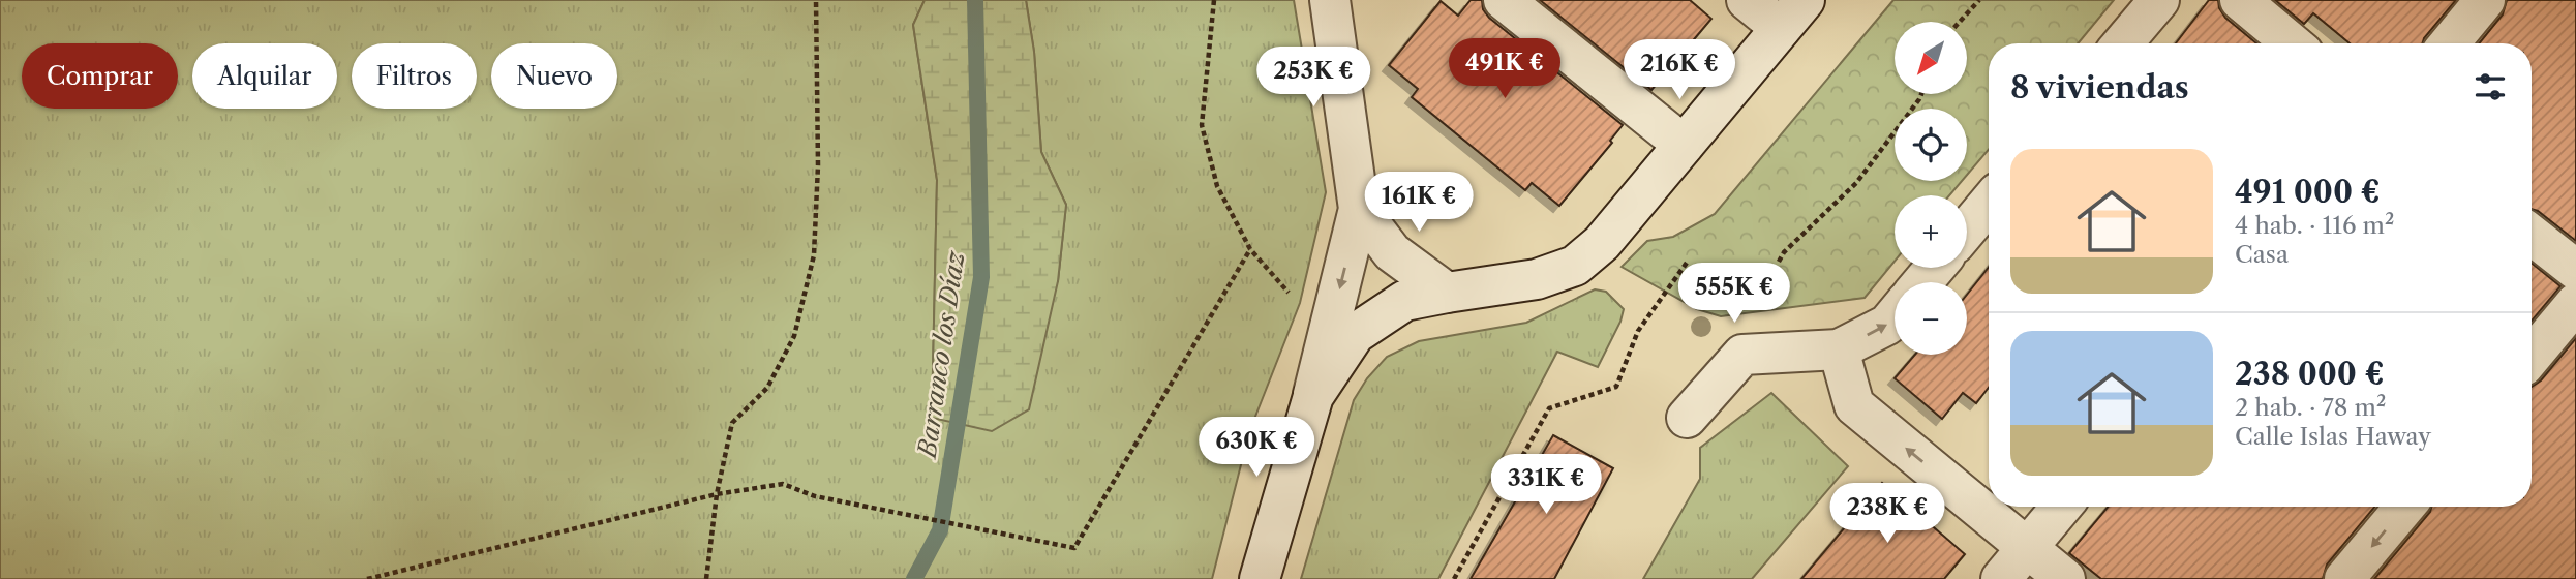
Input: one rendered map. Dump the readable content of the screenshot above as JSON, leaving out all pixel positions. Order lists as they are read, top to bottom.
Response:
{
  "water": ["Barranco los Díaz"],
  "north": "bottom left",
  "page": {
    "map_buttons": ["+", "−"],
    "price": [
      "491K €",
      "216K €",
      "253K €",
      "161K €",
      "555K €",
      "630K €",
      "331K €",
      "238K €"
    ],
    "chip": [
      "Comprar",
      "Alquilar",
      "Filtros",
      "Nuevo"
    ],
    "heading": "8 viviendas",
    "list": [
      {
        "name": "491 000 €",
        "note": "4 hab. · 116 m² · Casa"
      },
      {
        "name": "238 000 €",
        "note": "2 hab. · 78 m² · Calle Islas Haway"
      }
    ]
  }
}
